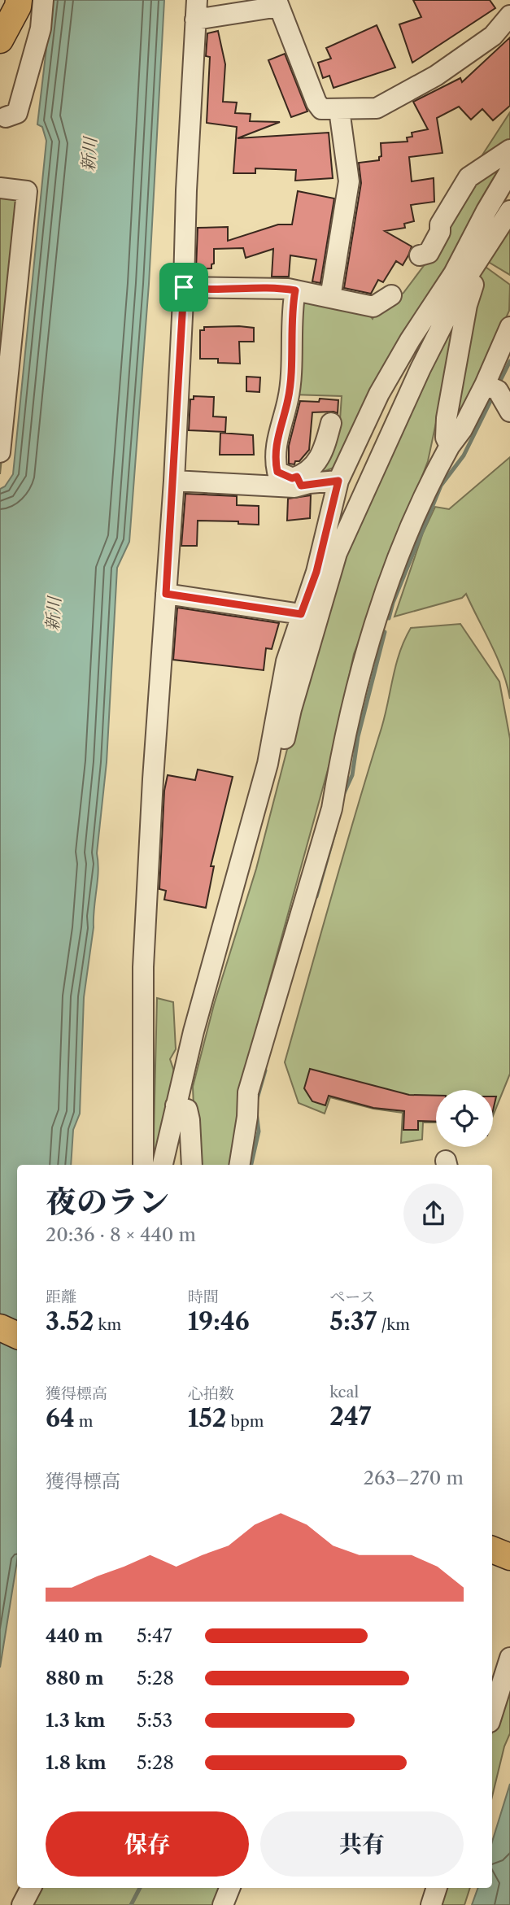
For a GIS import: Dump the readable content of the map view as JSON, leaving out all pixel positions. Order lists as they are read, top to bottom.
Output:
{
  "water": ["新川"],
  "page": {
    "heading": ["夜のラン", "20:36 · 8 × 440 m"],
    "stats": [
      ["距離", "3.52 km"],
      ["時間", "19:46"],
      ["ペース", "5:37 /km"],
      ["獲得標高", "64 m"],
      ["心拍数", "152 bpm"],
      ["kcal", "247"]
    ],
    "chart": ["獲得標高", "263–270 m"],
    "list": [
      {
        "name": "440 m",
        "note": "5:47"
      },
      {
        "name": "880 m",
        "note": "5:28"
      },
      {
        "name": "1.3 km",
        "note": "5:53"
      },
      {
        "name": "1.8 km",
        "note": "5:28"
      }
    ],
    "buttons": ["保存", "共有"]
  }
}
